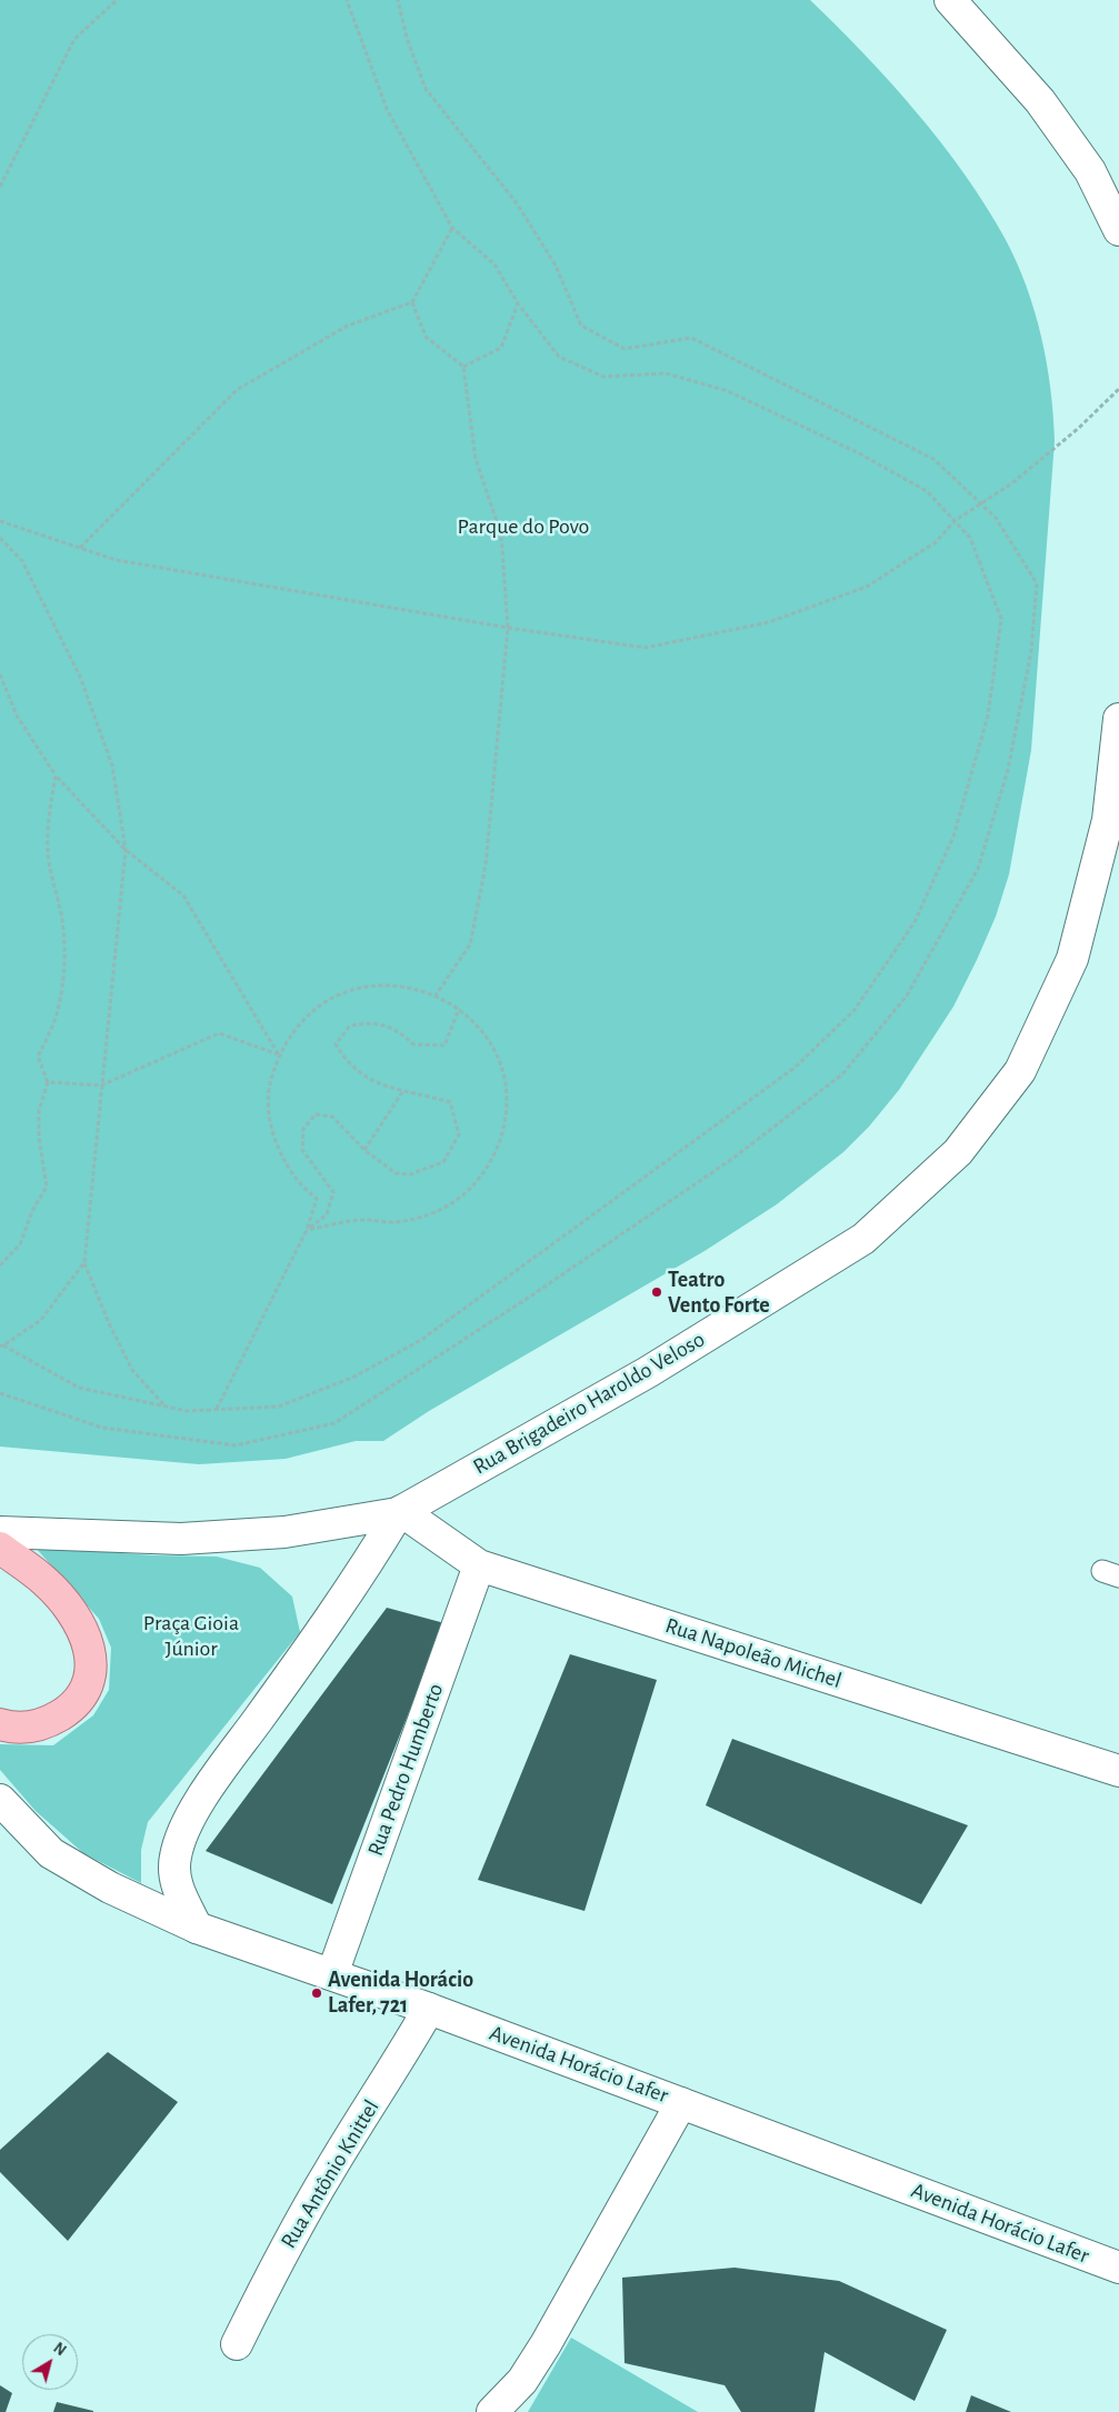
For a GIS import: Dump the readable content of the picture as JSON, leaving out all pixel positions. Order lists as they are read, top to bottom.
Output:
{
  "streets": {
    "street": [
      "Rua Brigadeiro Haroldo Veloso",
      "Rua Napoleão Michel",
      "Rua Pedro Humberto",
      "Avenida Horácio Lafer",
      "Rua Antônio Knittel"
    ]
  },
  "crossings": [
    ["Rua Brigadeiro Haroldo Veloso", "Rua Napoleão Michel"],
    ["Rua Napoleão Michel", "Rua Pedro Humberto"],
    ["Rua Pedro Humberto", "Avenida Horácio Lafer"],
    ["Avenida Horácio Lafer", "Rua Antônio Knittel"]
  ],
  "parks": ["Parque do Povo", "Praça Gioia Júnior"],
  "places": ["Teatro Vento Forte", "Avenida Horácio Lafer, 721"],
  "north": "top right"
}
